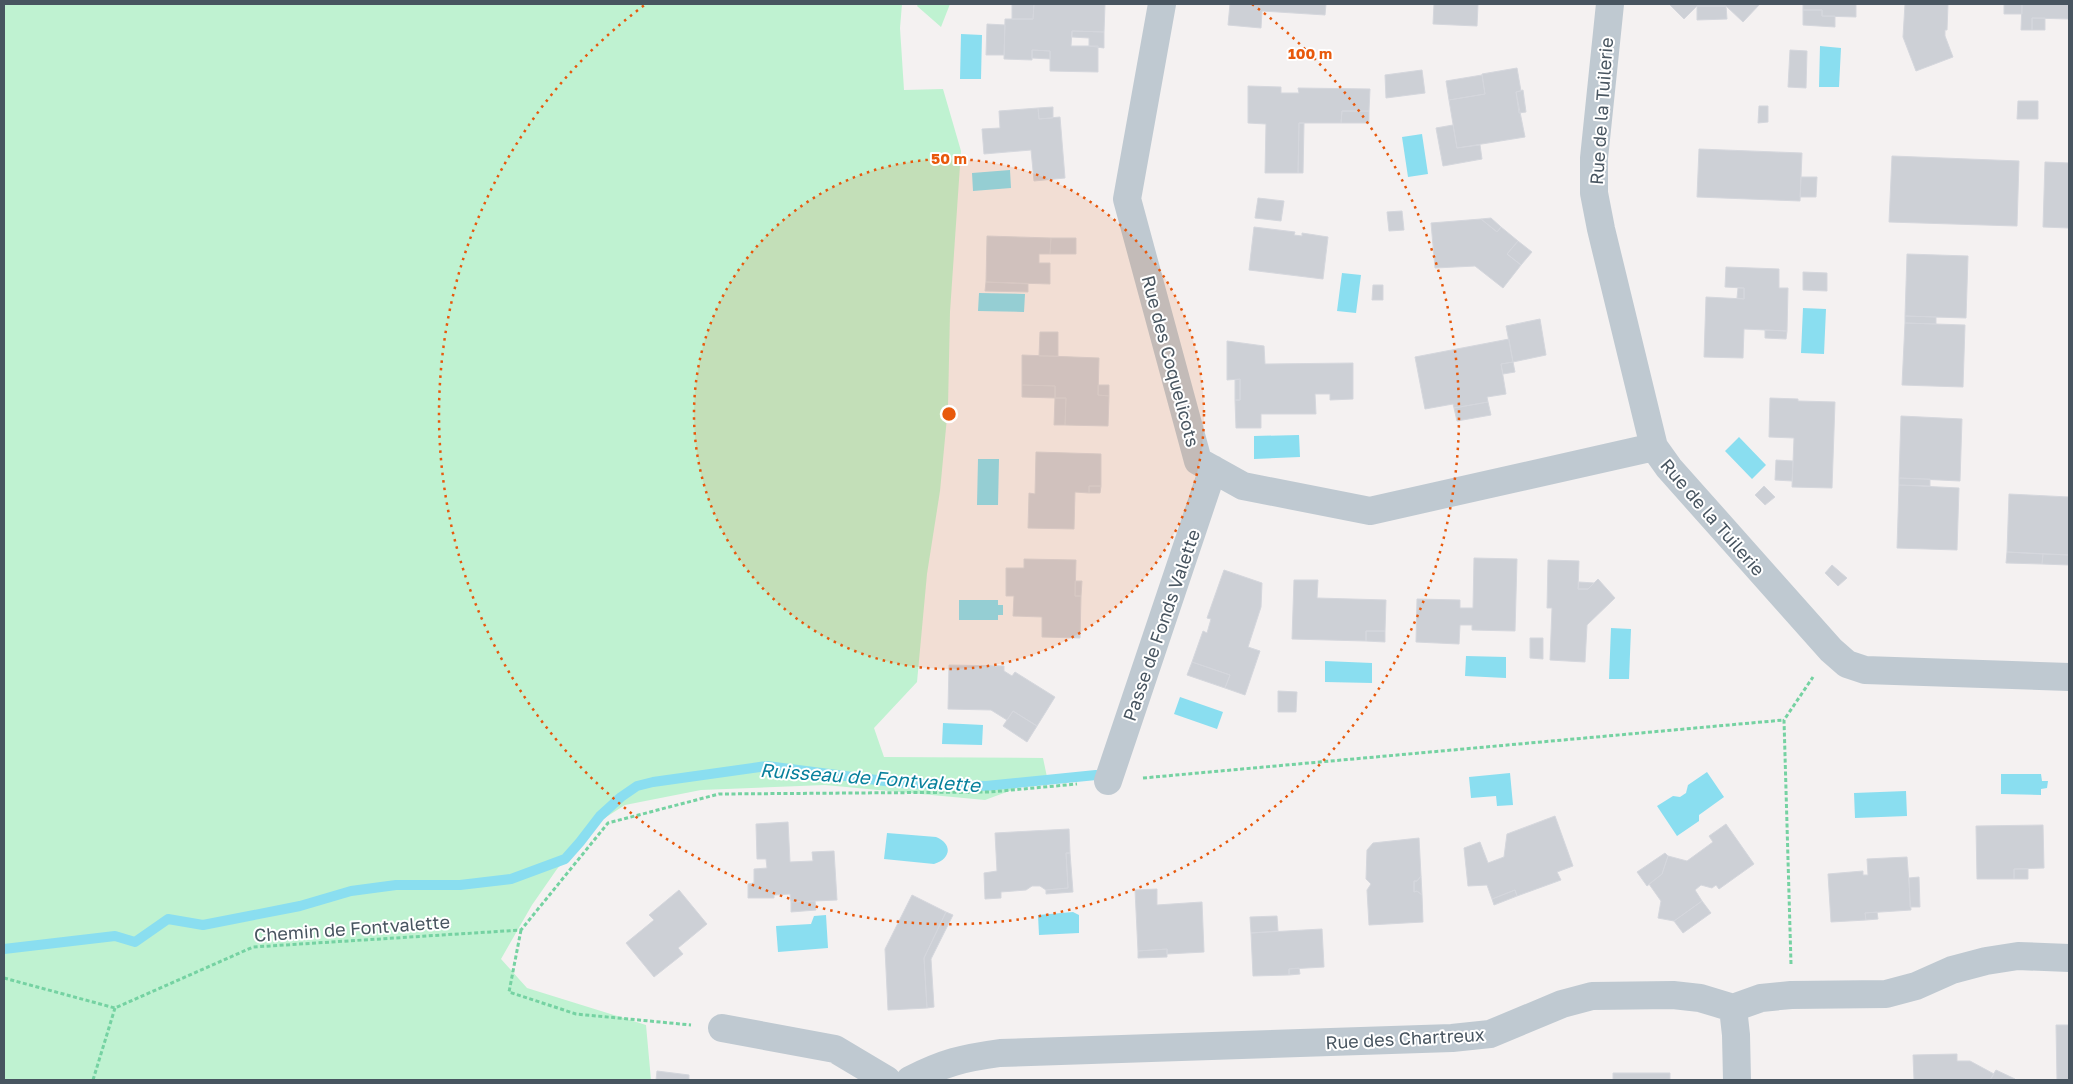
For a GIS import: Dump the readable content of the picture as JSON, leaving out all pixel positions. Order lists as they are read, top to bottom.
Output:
{
  "streets": {
    "street": [
      "Rue de la Tuilerie",
      "Rue des Coquelicots",
      "Passe de Fonds Valette",
      "Rue des Chartreux"
    ],
    "path": ["Chemin de Fontvalette"]
  },
  "crossings": [
    ["Rue de la Tuilerie", "Rue des Coquelicots"],
    ["Rue des Coquelicots", "Passe de Fonds Valette"]
  ],
  "water": ["Ruisseau de Fontvalette"],
  "rings": ["100 m", "50 m"]
}
